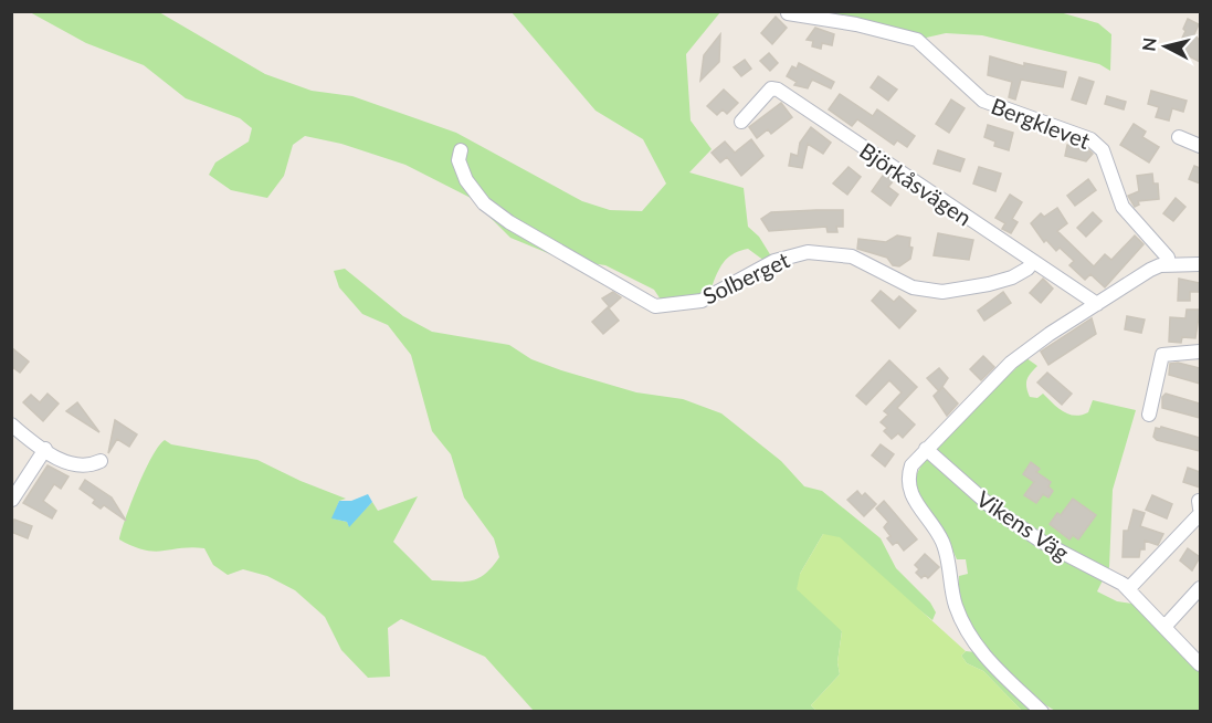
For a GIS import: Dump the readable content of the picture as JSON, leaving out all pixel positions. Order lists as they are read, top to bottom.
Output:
{
  "streets": {
    "street": [
      "Bergklevet",
      "Björkåsvägen",
      "Solberget",
      "Vikens Väg"
    ]
  },
  "crossings": [
    ["Björkåsvägen", "Solberget"]
  ],
  "north": "left"
}
